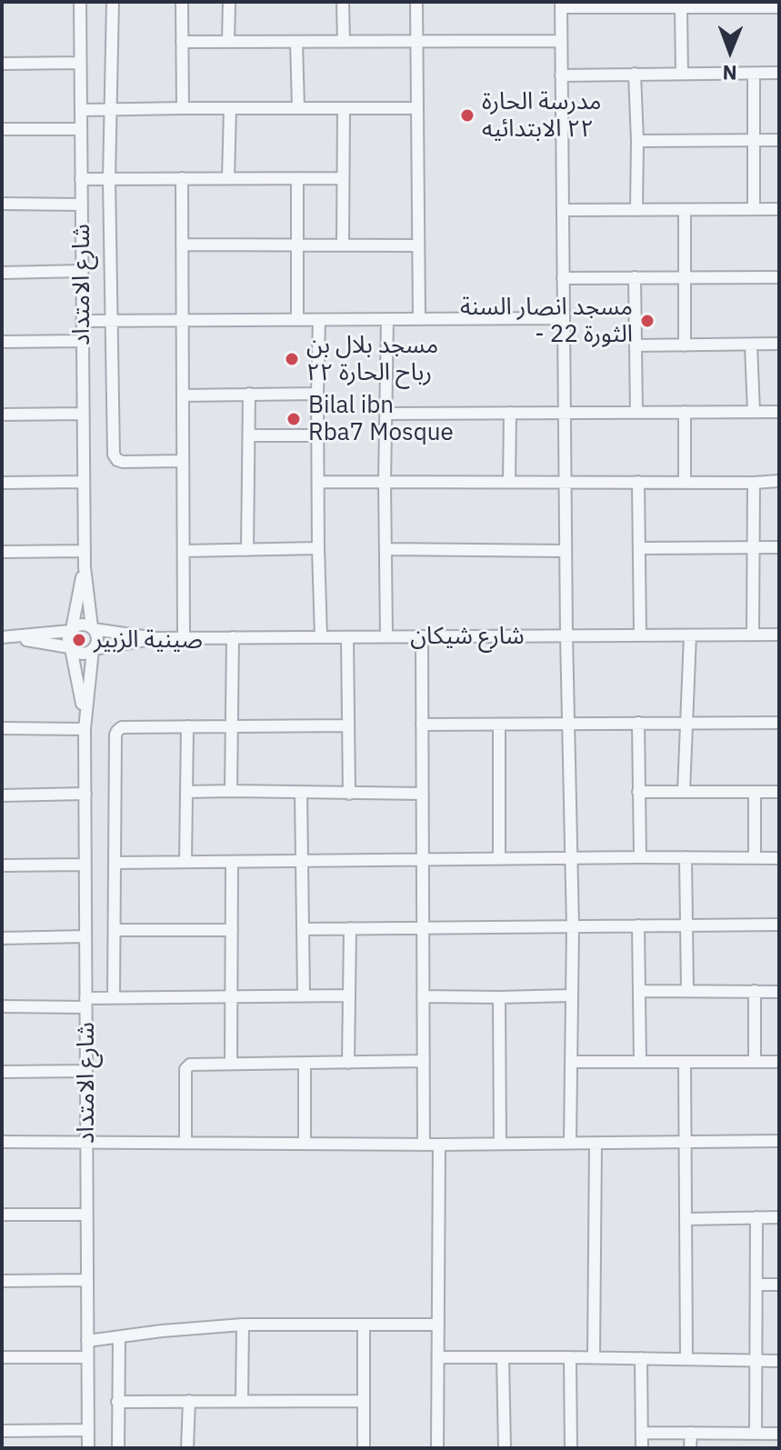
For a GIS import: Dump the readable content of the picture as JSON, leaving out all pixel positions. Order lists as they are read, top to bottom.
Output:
{
  "streets": {
    "street": ["شارع الامتداد", "شارع شيكان"]
  },
  "crossings": [
    ["شارع الامتداد", "شارع شيكان"]
  ],
  "places": [
    "مدرسة الحارة ٢٢ الابتدائيه",
    "مسجد انصار السنة - الثورة 22",
    "مسجد بلال بن رباح الحارة ٢٢",
    "Bilal ibn Rba7 Mosque",
    "صينية الزبير"
  ],
  "north": "bottom"
}
